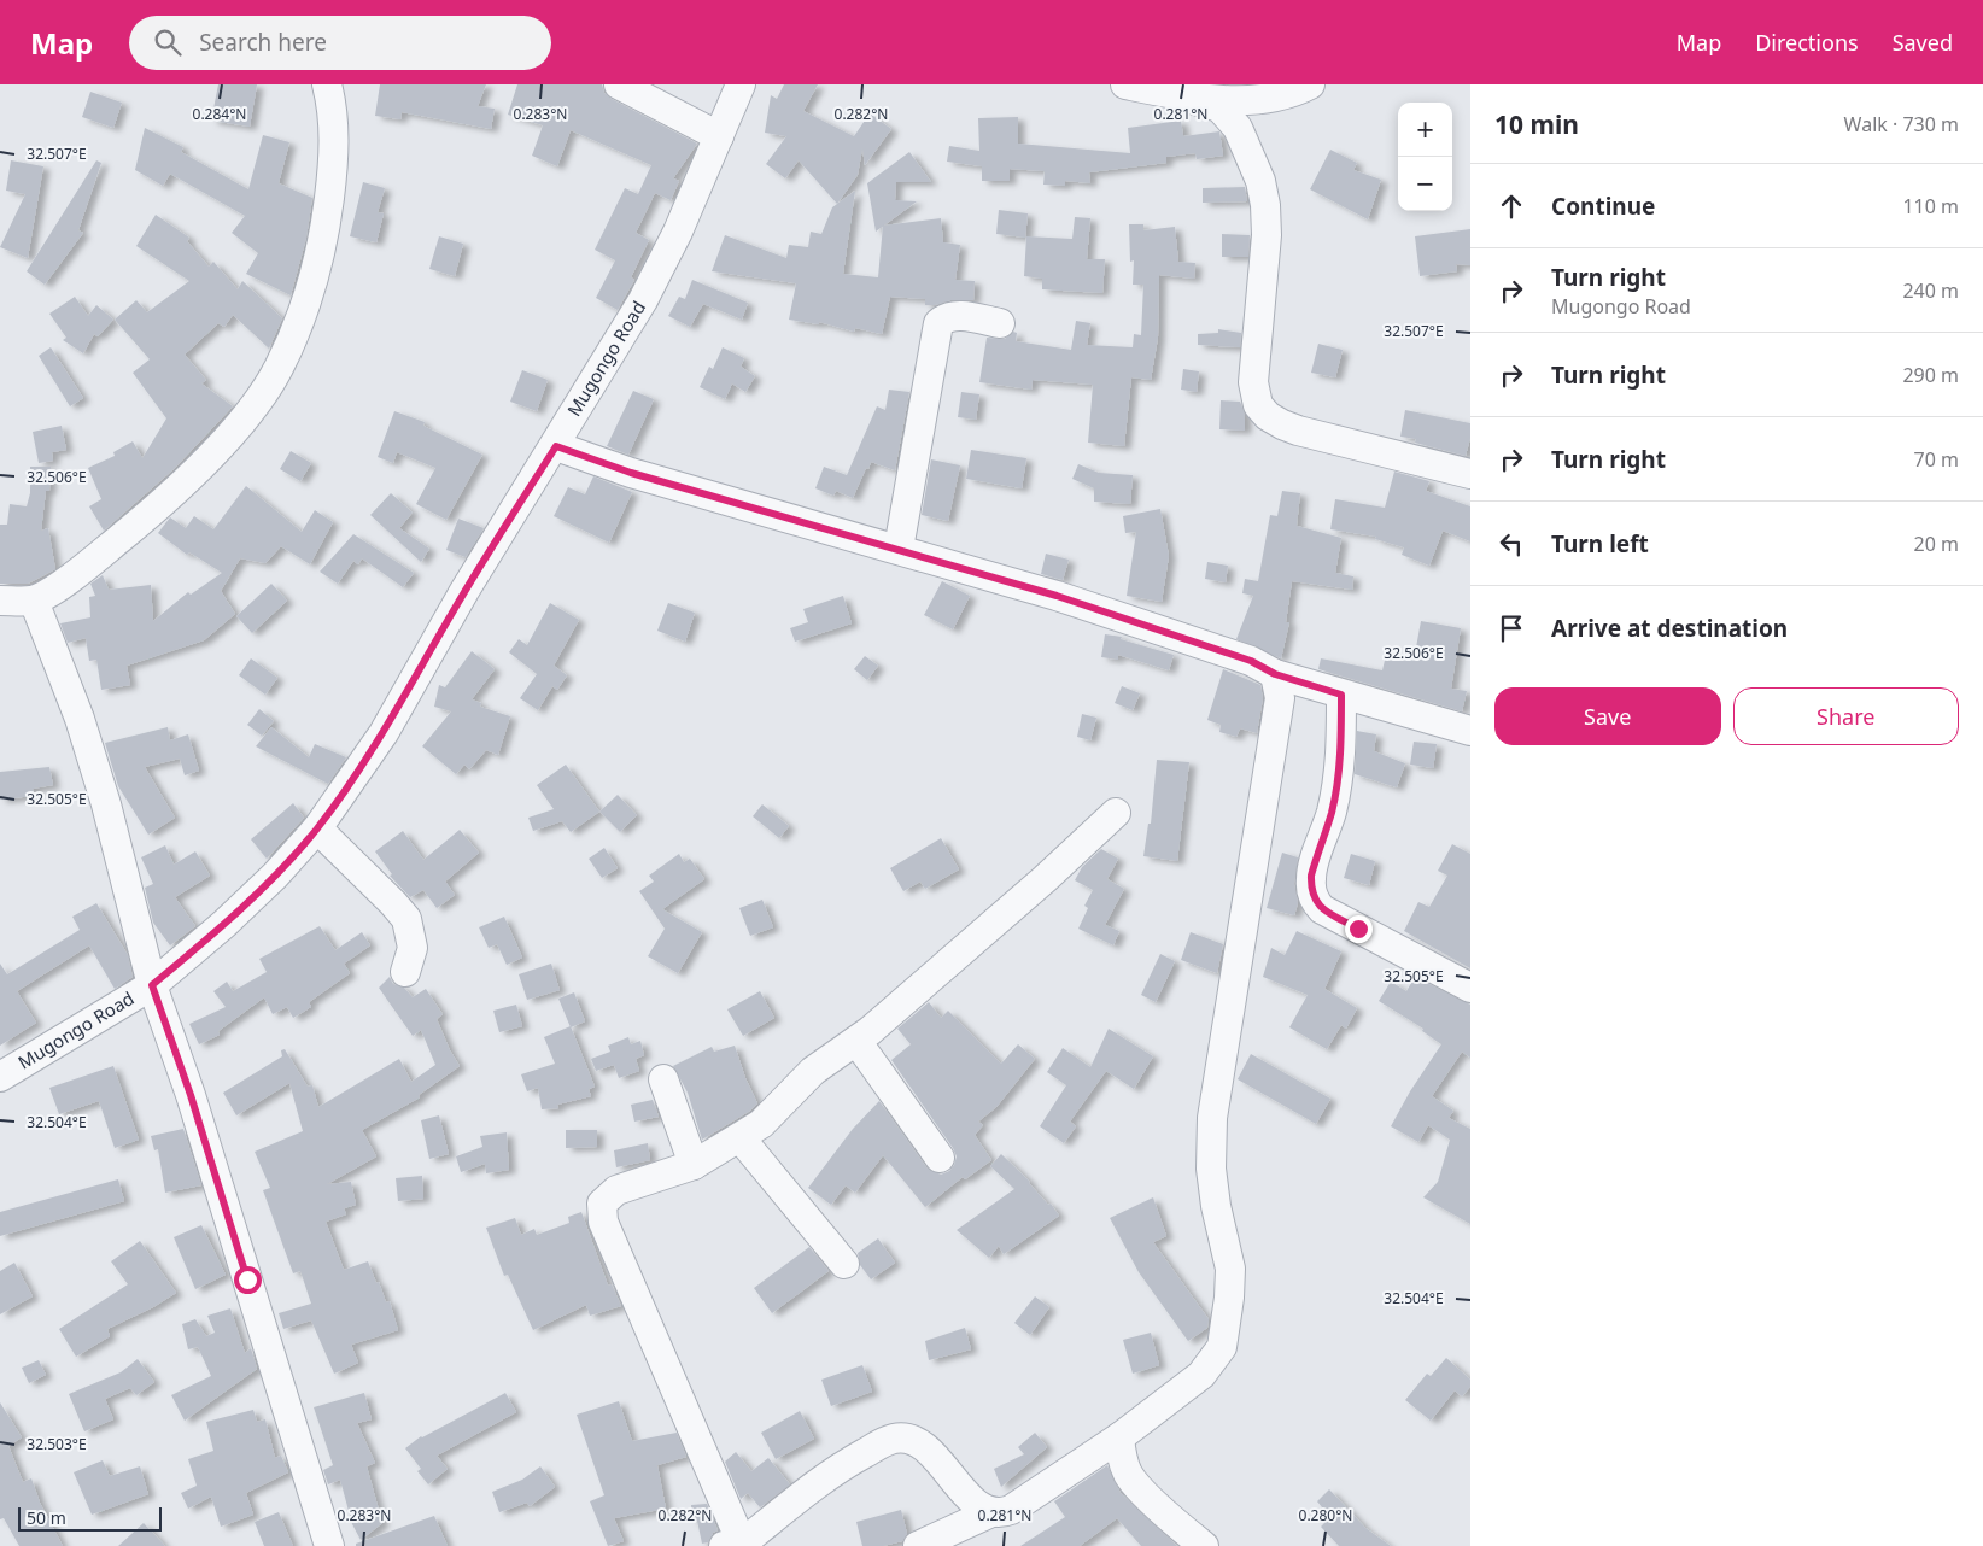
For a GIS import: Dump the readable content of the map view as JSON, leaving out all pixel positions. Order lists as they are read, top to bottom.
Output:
{
  "streets": {
    "street": ["Mugongo Road"]
  },
  "scale_bar": "50 m",
  "page": {
    "header": "Map",
    "search": "Search here",
    "nav": ["Map", "Directions", "Saved"],
    "heading": ["10 min", "Walk · 730 m"],
    "map_buttons": ["+", "−"],
    "list": [
      ["Continue", "110 m"],
      ["Turn right", "Mugongo Road", "240 m"],
      ["Turn right", "290 m"],
      ["Turn right", "70 m"],
      ["Turn left", "20 m"],
      "Arrive at destination"
    ],
    "buttons": ["Save", "Share"],
    "scale": "50 m"
  },
  "coordinates": [
    "0.284°N",
    "0.283°N",
    "0.282°N",
    "0.281°N",
    "32.507°E",
    "32.506°E",
    "32.505°E",
    "32.504°E",
    "32.503°E",
    "0.280°N"
  ]
}
